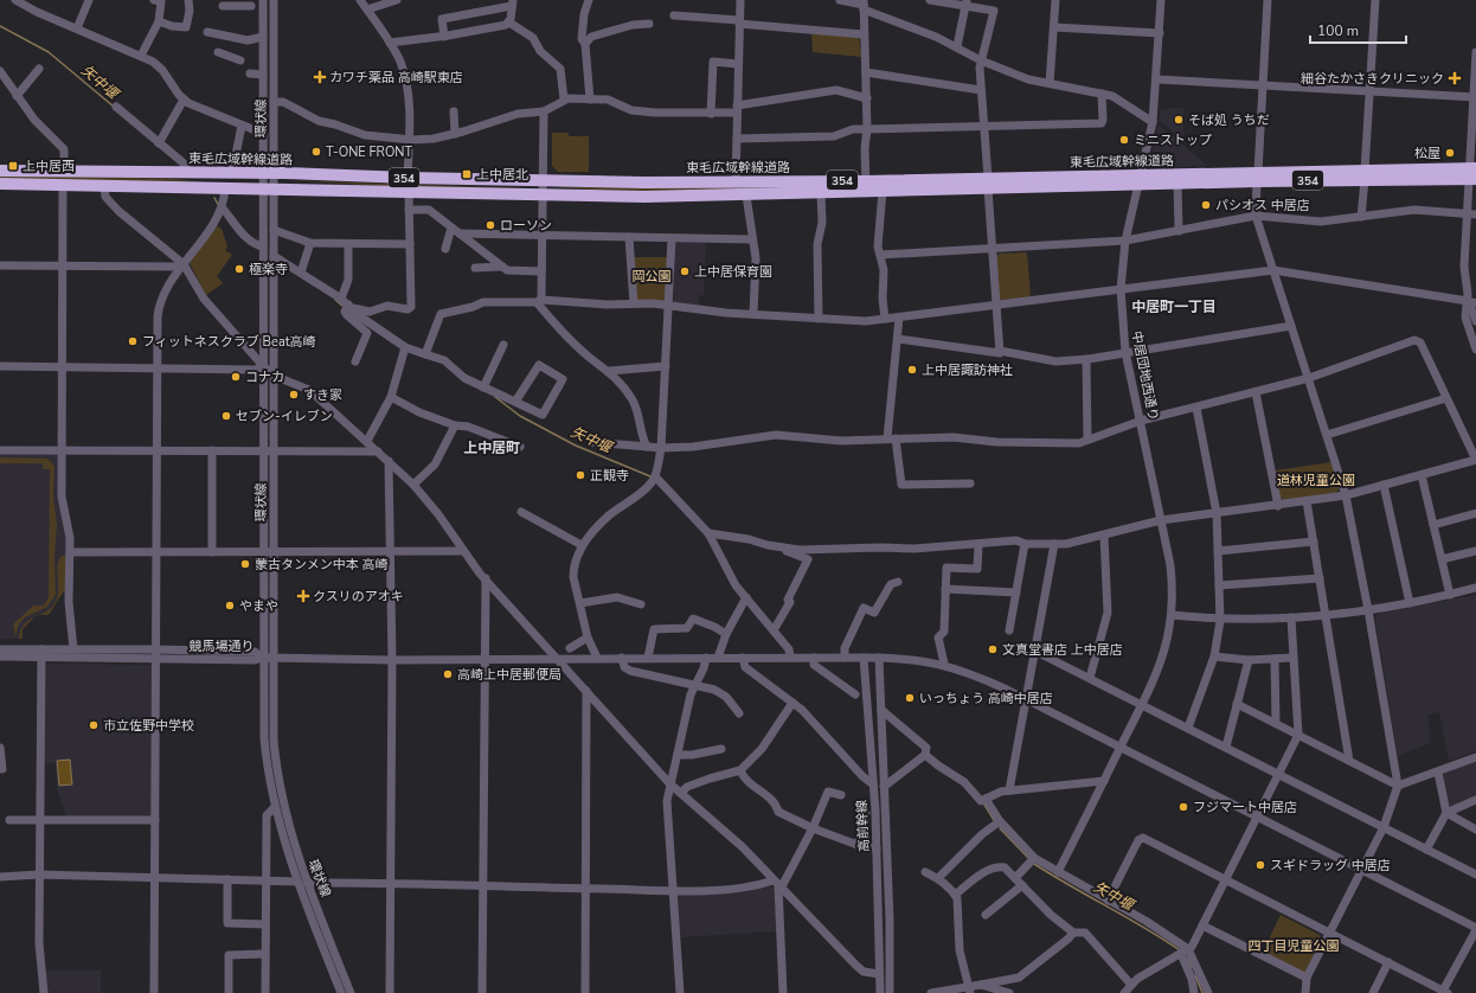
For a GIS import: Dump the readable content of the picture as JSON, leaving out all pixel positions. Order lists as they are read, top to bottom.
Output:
{
  "streets": {
    "highway": ["東毛広域幹線道路", "354"],
    "street": [
      "環状線",
      "中居団地西通り",
      "競馬場通り",
      "高前幹線"
    ]
  },
  "crossings": [
    ["環状線", "東毛広域幹線道路"],
    ["環状線", "競馬場通り"],
    ["東毛広域幹線道路", "中居団地西通り"],
    ["中居団地西通り", "競馬場通り"],
    ["競馬場通り", "高前幹線"]
  ],
  "districts": ["中居町一丁目", "上中居町"],
  "water": ["矢中堰"],
  "parks": ["岡公園", "道林児童公園", "四丁目児童公園"],
  "places": {
    "health": ["カワチ薬品 高崎駅東店", "細谷たかさきクリニック", "クスリのアオキ"],
    "other": [
      "そば処 うちだ",
      "ミニストップ",
      "T-ONE FRONT",
      "松屋",
      "パシオス 中居店",
      "ローソン",
      "極楽寺",
      "上中居保育園",
      "フィットネスクラブ Beat高崎",
      "上中居諏訪神社",
      "コナカ",
      "すき家",
      "セブン-イレブン",
      "正観寺",
      "蒙古タンメン中本 高崎",
      "やまや",
      "文真堂書店 上中居店",
      "高崎上中居郵便局",
      "いっちょう 高崎中居店",
      "市立佐野中学校",
      "フジマート中居店",
      "スギドラッグ 中居店"
    ],
    "transit": ["上中居西", "上中居北"]
  },
  "scale_bar": "100 m"
}
